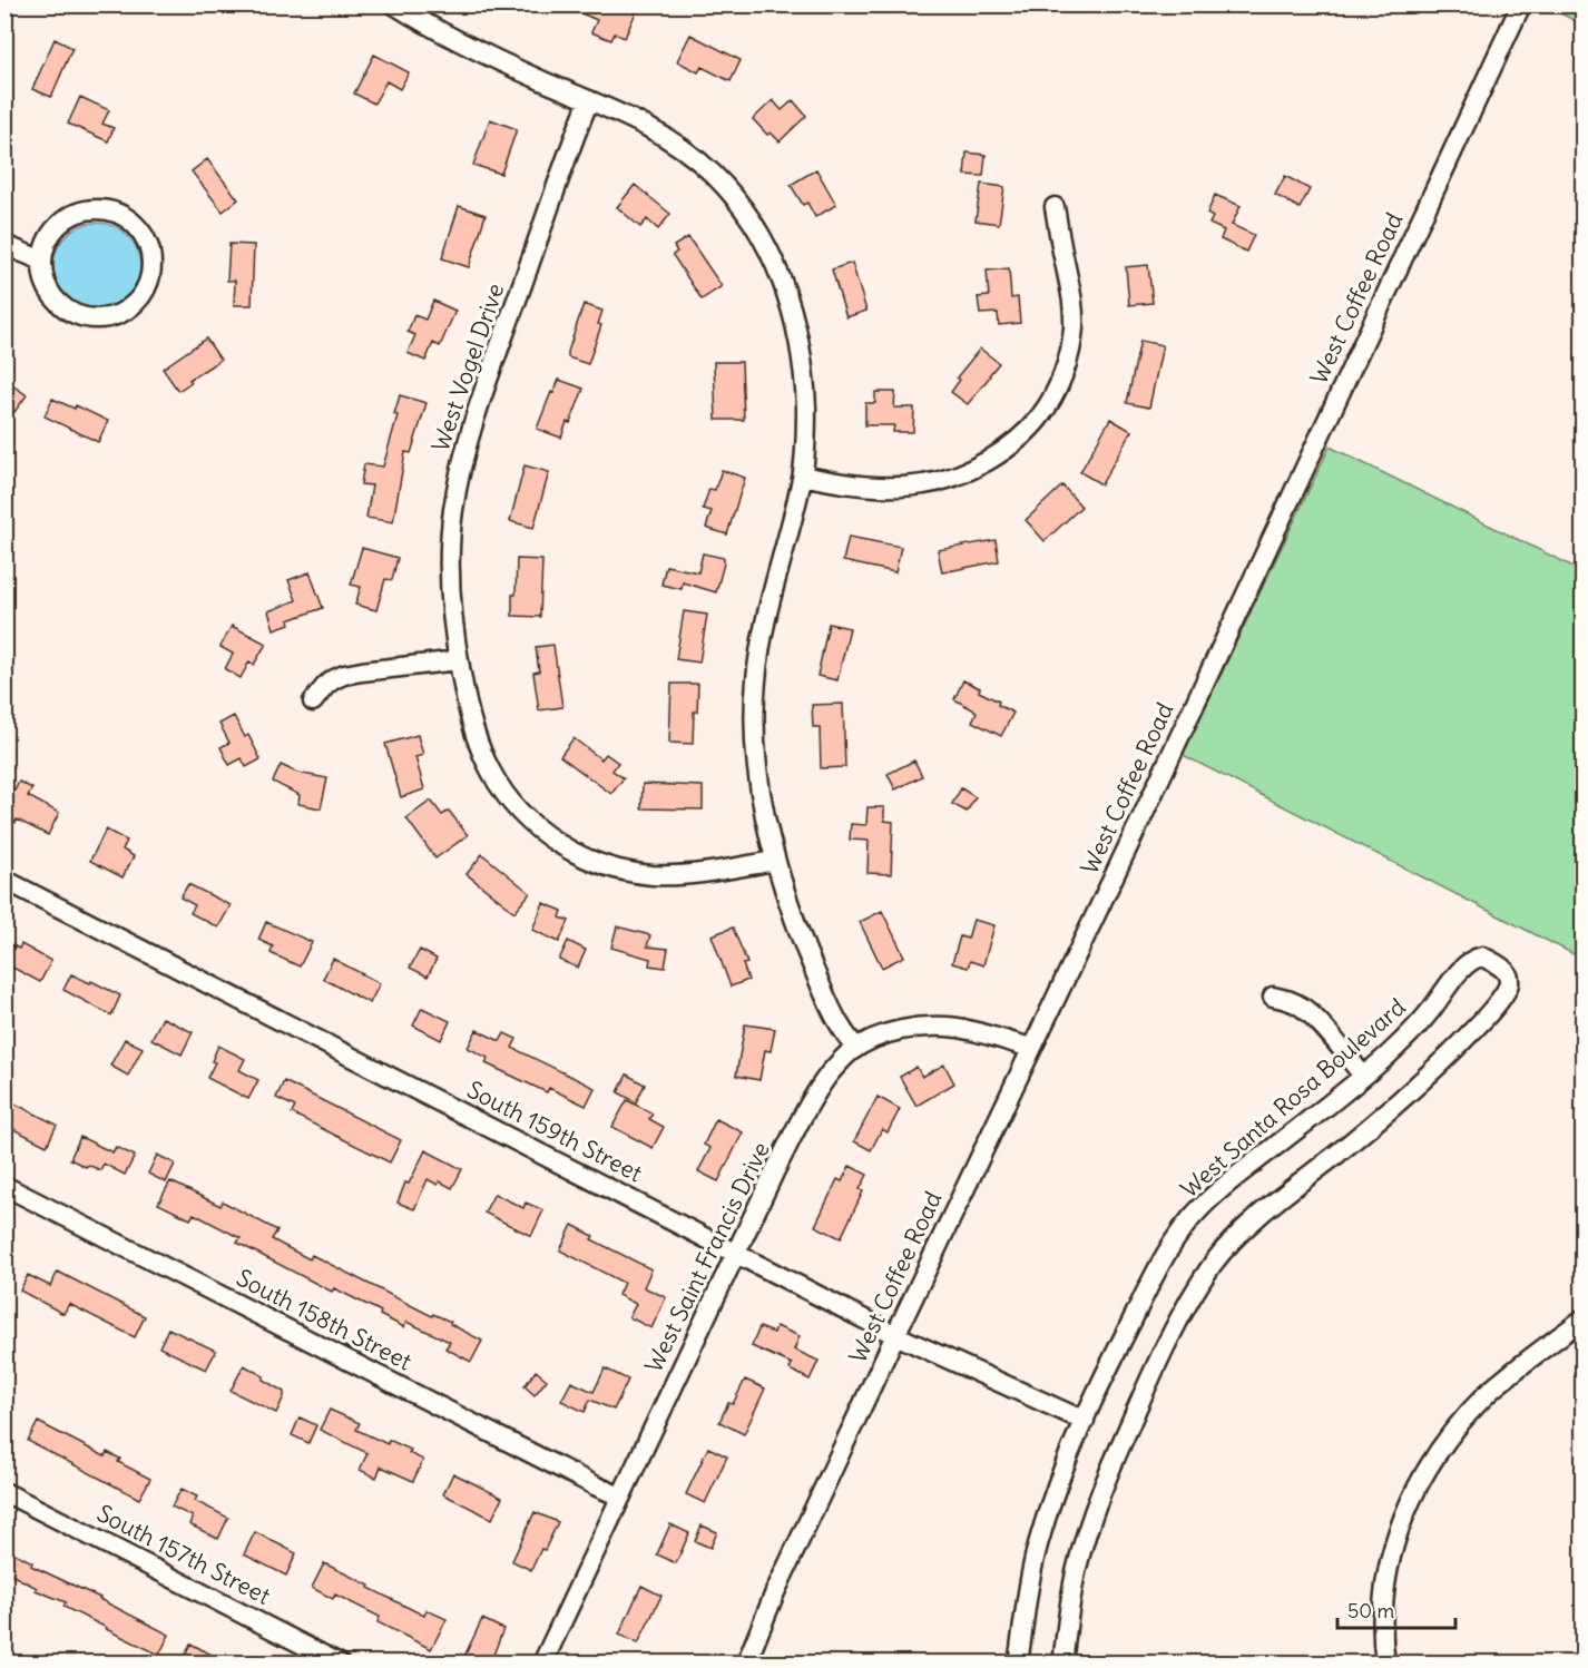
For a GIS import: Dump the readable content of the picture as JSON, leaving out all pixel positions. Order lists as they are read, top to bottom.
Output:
{
  "streets": {
    "street": [
      "West Coffee Road",
      "West Vogel Drive",
      "West Santa Rosa Boulevard",
      "South 159th Street",
      "West Saint Francis Drive",
      "South 158th Street",
      "South 157th Street"
    ]
  },
  "crossings": [
    ["West Coffee Road", "South 159th Street"],
    ["West Coffee Road", "West Saint Francis Drive"],
    ["West Santa Rosa Boulevard", "South 159th Street"],
    ["South 159th Street", "West Saint Francis Drive"],
    ["West Saint Francis Drive", "South 158th Street"]
  ],
  "scale_bar": "50 m"
}
